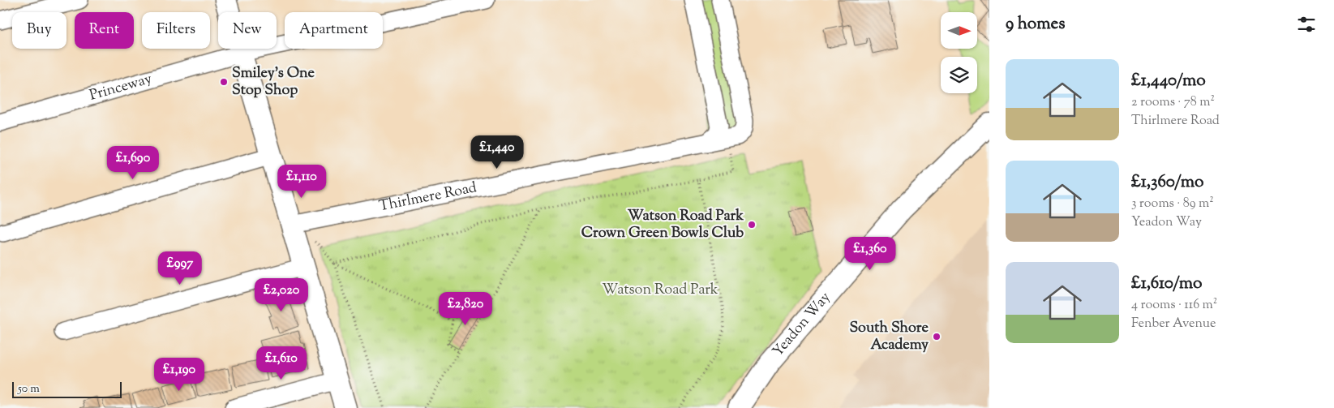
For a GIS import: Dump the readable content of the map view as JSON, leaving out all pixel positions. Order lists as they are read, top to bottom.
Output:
{
  "streets": {
    "street": ["Princeway", "Thirlmere Road", "Yeadon Way"]
  },
  "parks": ["Watson Road Park"],
  "places": ["Smiley's One Stop Shop", "Watson Road Park Crown Green Bowls Club", "South Shore Academy"],
  "scale_bar": "50 m",
  "north": "right",
  "page": {
    "heading": "9 homes",
    "chip": [
      "Buy",
      "Rent",
      "Filters",
      "New",
      "Apartment"
    ],
    "list": [
      {
        "name": "£1,440/mo",
        "note": "2 rooms · 78 m² · Thirlmere Road"
      },
      {
        "name": "£1,360/mo",
        "note": "3 rooms · 89 m² · Yeadon Way"
      },
      {
        "name": "£1,610/mo",
        "note": "4 rooms · 116 m² · Fenber Avenue"
      }
    ],
    "price": [
      "£1,440",
      "£1,690",
      "£1,110",
      "£1,360",
      "£997",
      "£2,020",
      "£2,820",
      "£1,610",
      "£1,190"
    ],
    "scale": "50 m"
  }
}
